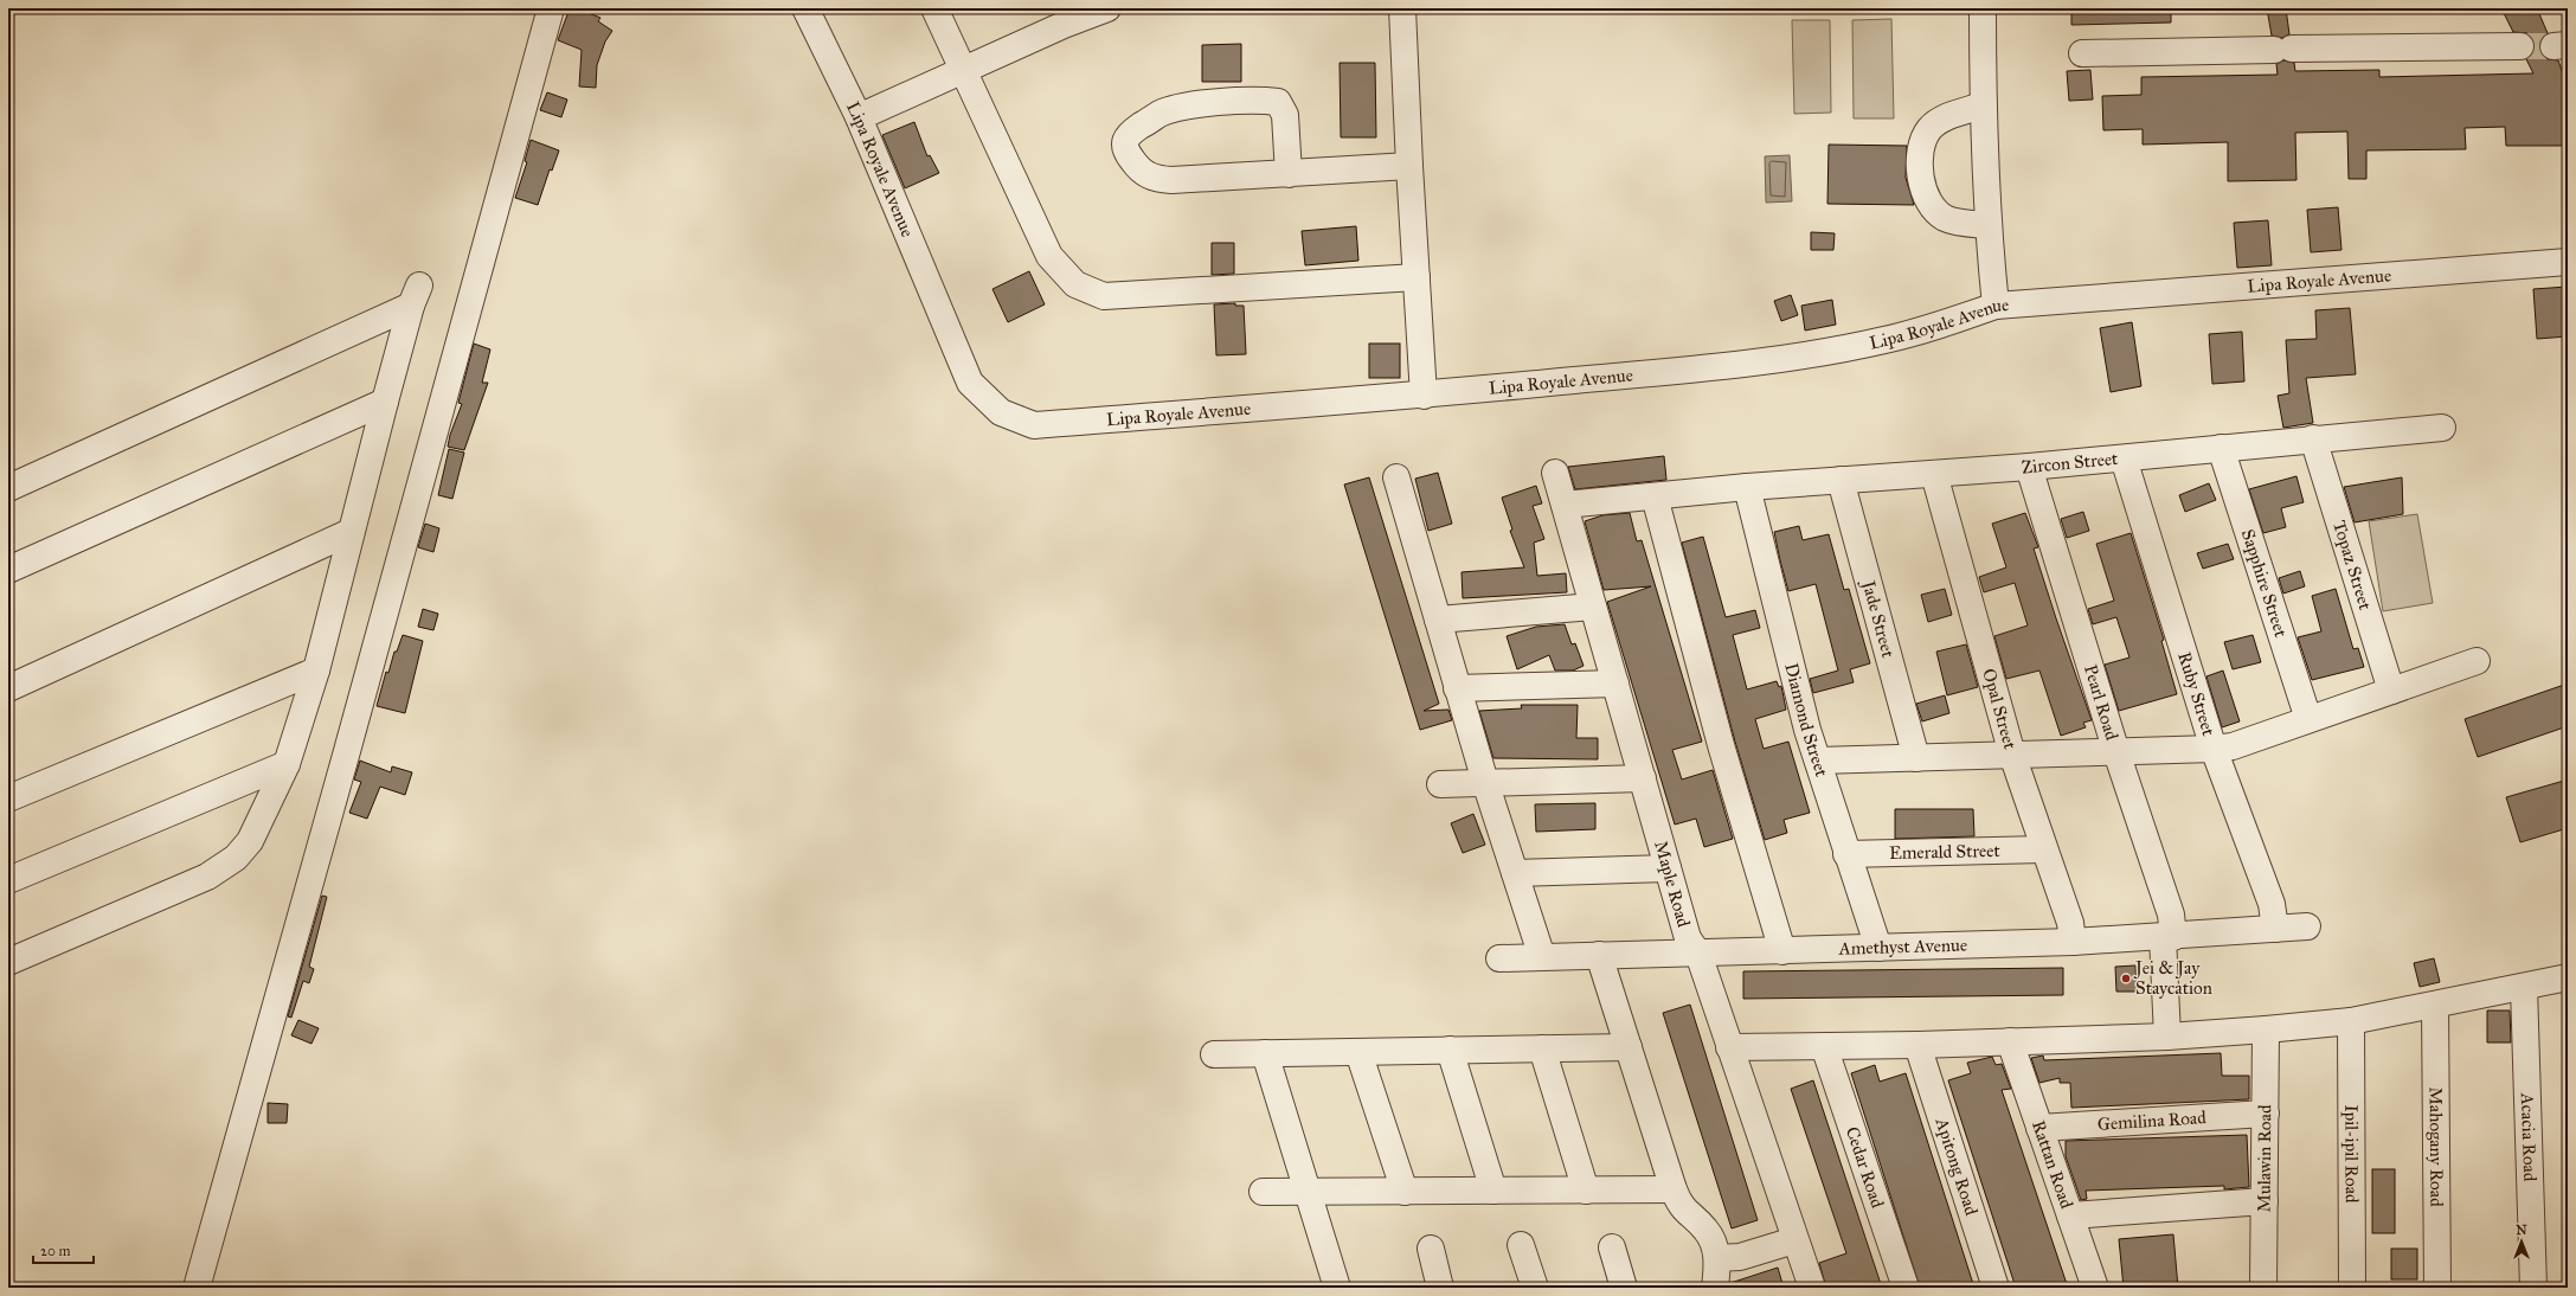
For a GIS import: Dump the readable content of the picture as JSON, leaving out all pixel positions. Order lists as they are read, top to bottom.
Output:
{
  "streets": {
    "street": [
      "Lipa Royale Avenue",
      "Zircon Street",
      "Topaz Street",
      "Sapphire Street",
      "Jade Street",
      "Ruby Street",
      "Pearl Road",
      "Opal Street",
      "Diamond Street",
      "Emerald Street",
      "Maple Road",
      "Amethyst Avenue",
      "Gemilina Road",
      "Acacia Road",
      "Mahogany Road",
      "Ipil-ipil Road",
      "Mulawin Road",
      "Rattan Road",
      "Apitong Road",
      "Cedar Road"
    ]
  },
  "crossings": [
    ["Zircon Street", "Topaz Street"],
    ["Zircon Street", "Sapphire Street"],
    ["Zircon Street", "Jade Street"],
    ["Zircon Street", "Ruby Street"],
    ["Zircon Street", "Pearl Road"],
    ["Zircon Street", "Opal Street"],
    ["Zircon Street", "Diamond Street"],
    ["Zircon Street", "Maple Road"],
    ["Ruby Street", "Amethyst Avenue"],
    ["Pearl Road", "Amethyst Avenue"],
    ["Opal Street", "Emerald Street"],
    ["Opal Street", "Amethyst Avenue"],
    ["Diamond Street", "Emerald Street"],
    ["Diamond Street", "Amethyst Avenue"],
    ["Maple Road", "Amethyst Avenue"],
    ["Gemilina Road", "Mulawin Road"],
    ["Gemilina Road", "Rattan Road"]
  ],
  "places": ["Jei & Jay Staycation"],
  "scale_bar": "20 m",
  "north": "top"
}
